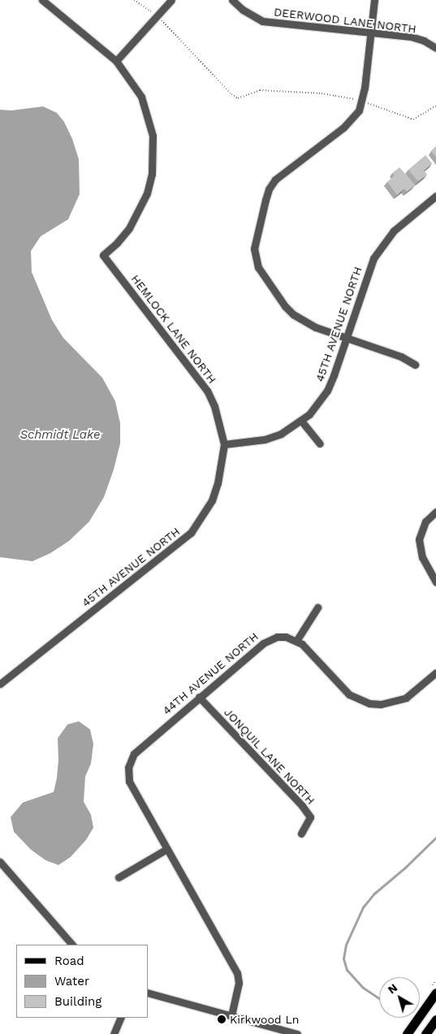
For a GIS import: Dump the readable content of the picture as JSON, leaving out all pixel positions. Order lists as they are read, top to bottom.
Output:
{
  "streets": {
    "street": [
      "DEERWOOD LANE NORTH",
      "45TH AVENUE NORTH",
      "HEMLOCK LANE NORTH",
      "44TH AVENUE NORTH",
      "JONQUIL LANE NORTH"
    ]
  },
  "crossings": [
    ["45TH AVENUE NORTH", "HEMLOCK LANE NORTH"],
    ["44TH AVENUE NORTH", "JONQUIL LANE NORTH"]
  ],
  "water": ["Schmidt Lake"],
  "places": ["Kirkwood Ln"],
  "legend": ["Road", "Water", "Building"],
  "north": "top left"
}
